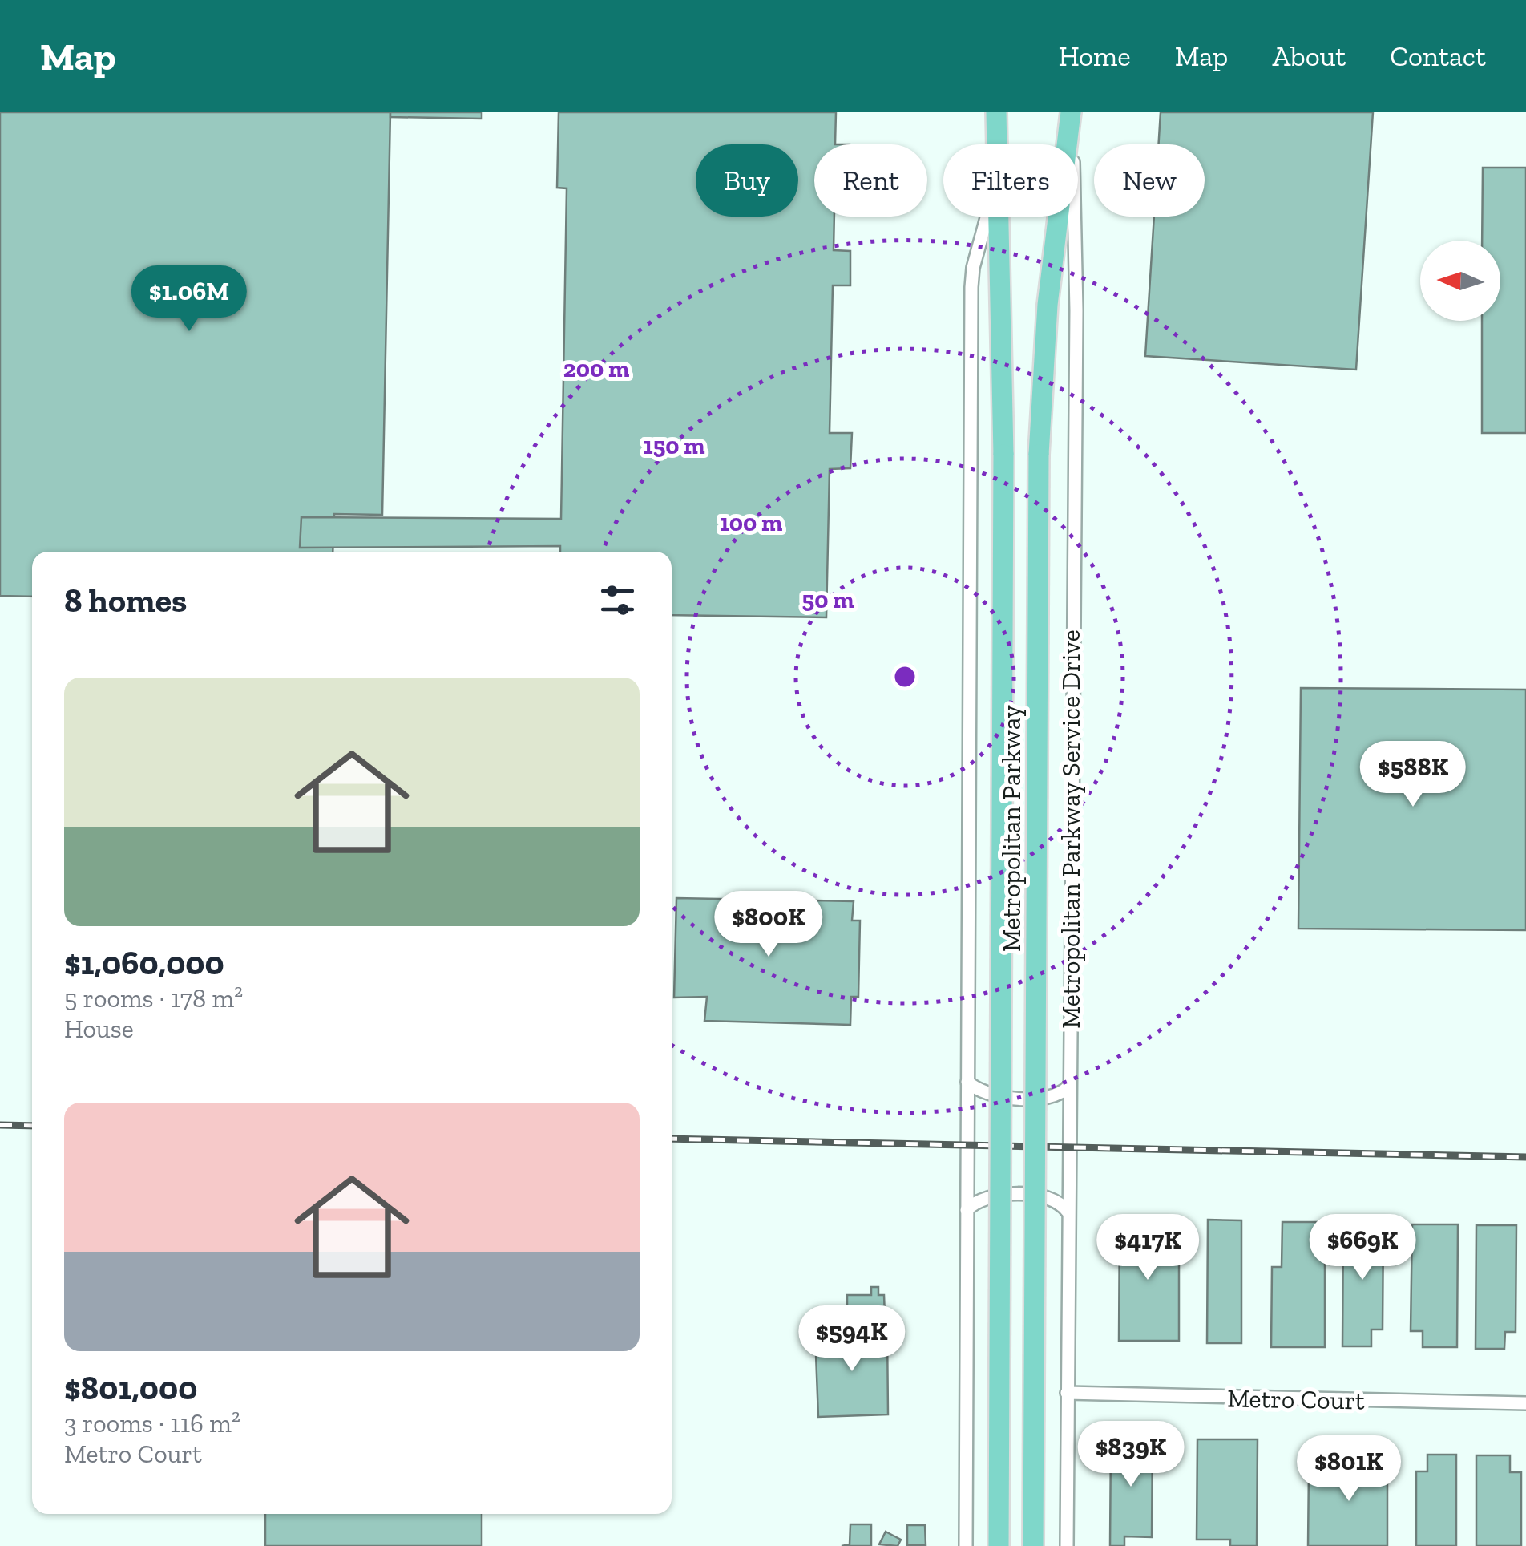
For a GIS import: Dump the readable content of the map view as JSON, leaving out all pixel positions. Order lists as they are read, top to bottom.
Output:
{
  "streets": {
    "main road": ["Metropolitan Parkway"],
    "street": ["Metropolitan Parkway Service Drive", "Metro Court"]
  },
  "crossings": [
    ["Metropolitan Parkway", "Metropolitan Parkway Service Drive"],
    ["Metropolitan Parkway Service Drive", "Metro Court"]
  ],
  "north": "left",
  "page": {
    "header": "Map",
    "nav": [
      "Home",
      "Map",
      "About",
      "Contact"
    ],
    "chip": [
      "Buy",
      "Rent",
      "Filters",
      "New"
    ],
    "price": [
      "$1.06M",
      "$588K",
      "$800K",
      "$417K",
      "$669K",
      "$594K",
      "$839K",
      "$801K"
    ],
    "heading": "8 homes",
    "list": [
      {
        "name": "$1,060,000",
        "note": "5 rooms · 178 m² · House"
      },
      {
        "name": "$801,000",
        "note": "3 rooms · 116 m² · Metro Court"
      }
    ]
  },
  "rings": [
    "200 m",
    "150 m",
    "100 m",
    "50 m"
  ]
}
